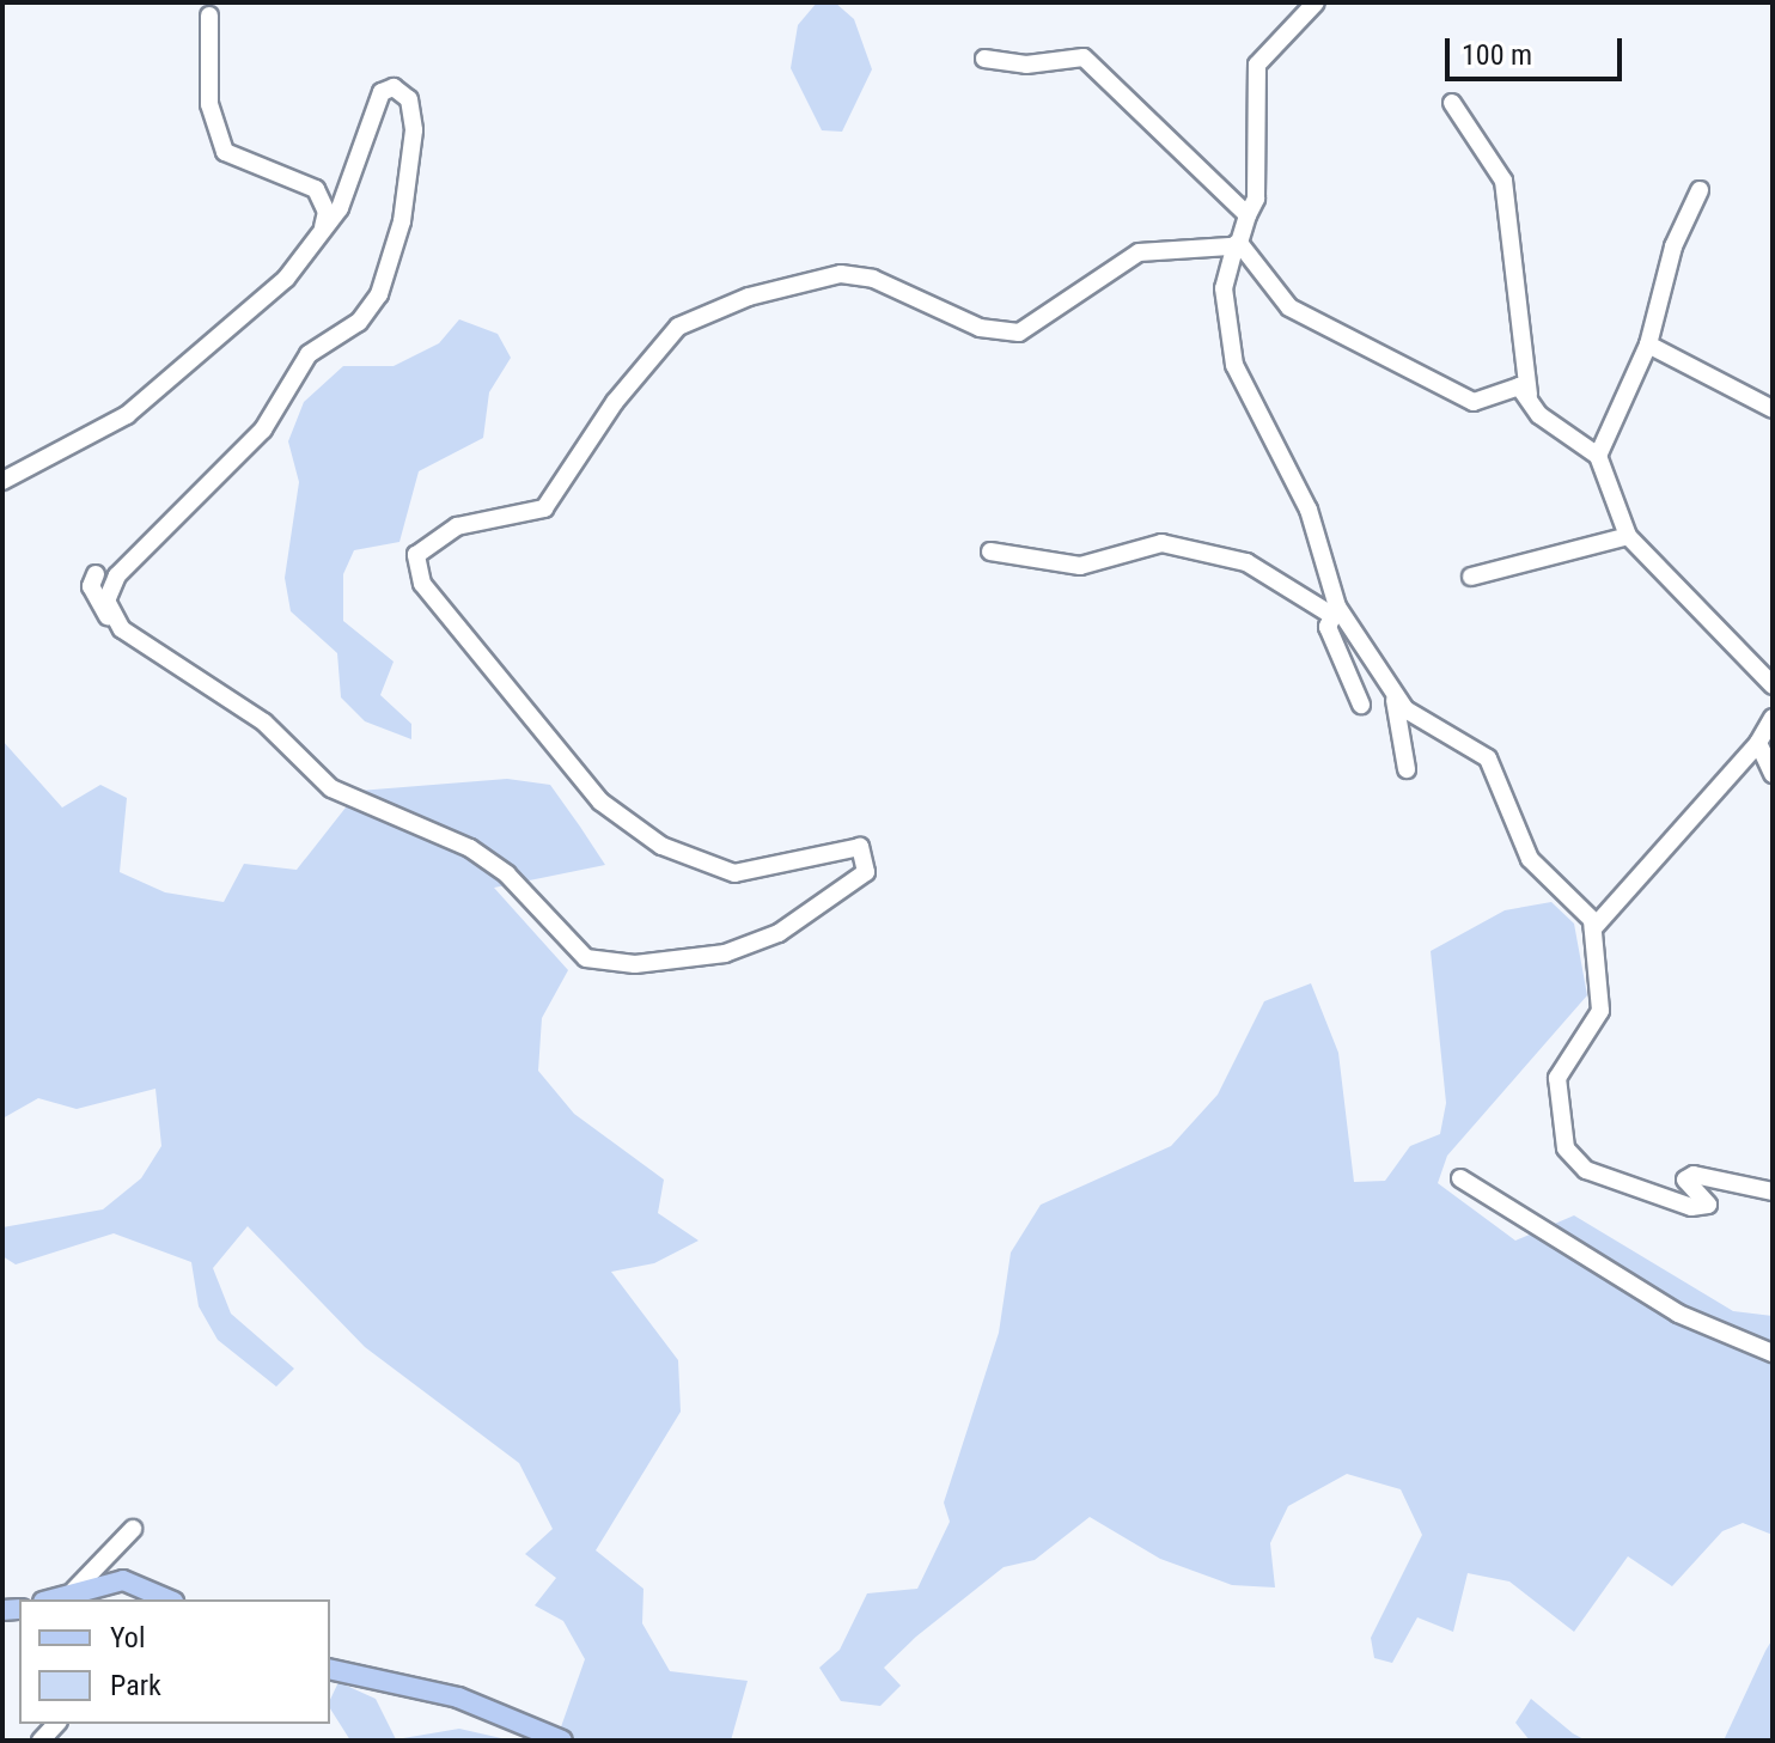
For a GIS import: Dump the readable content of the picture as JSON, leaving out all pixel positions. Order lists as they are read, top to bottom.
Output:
{
  "legend": ["Yol", "Park"],
  "scale_bar": "100 m"
}
